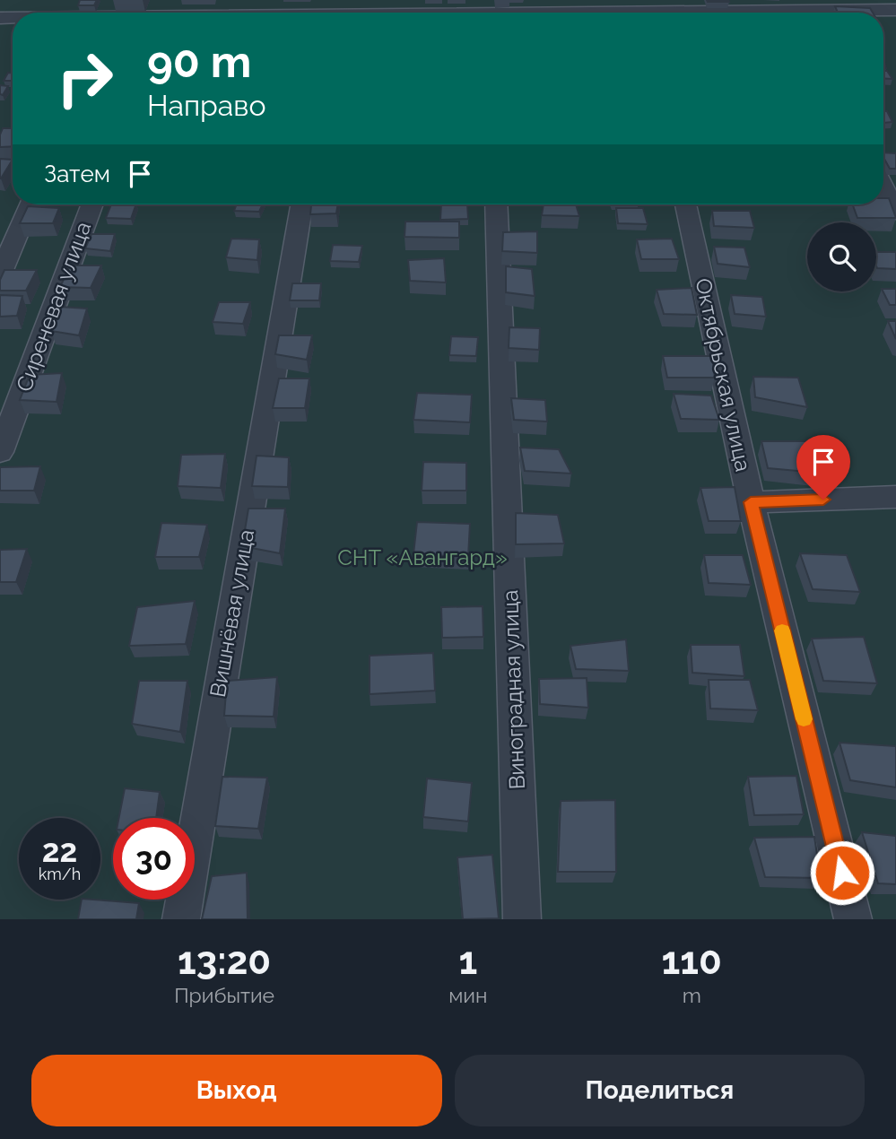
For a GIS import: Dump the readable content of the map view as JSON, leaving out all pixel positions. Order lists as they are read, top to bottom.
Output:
{
  "streets": {
    "street": [
      "Сиреневая улица",
      "Октябрьская улица",
      "Вишнёвая улица",
      "Виноградная улица"
    ]
  },
  "parks": ["СНТ «Авангард»"],
  "page": {
    "turn": ["90 m", "Направо"],
    "then": "Затем",
    "speed": "22 km/h",
    "limit": "30",
    "eta": [
      "13:20",
      "Прибытие",
      "1",
      "мин",
      "110",
      "m"
    ],
    "buttons": ["Выход", "Поделиться"]
  }
}
